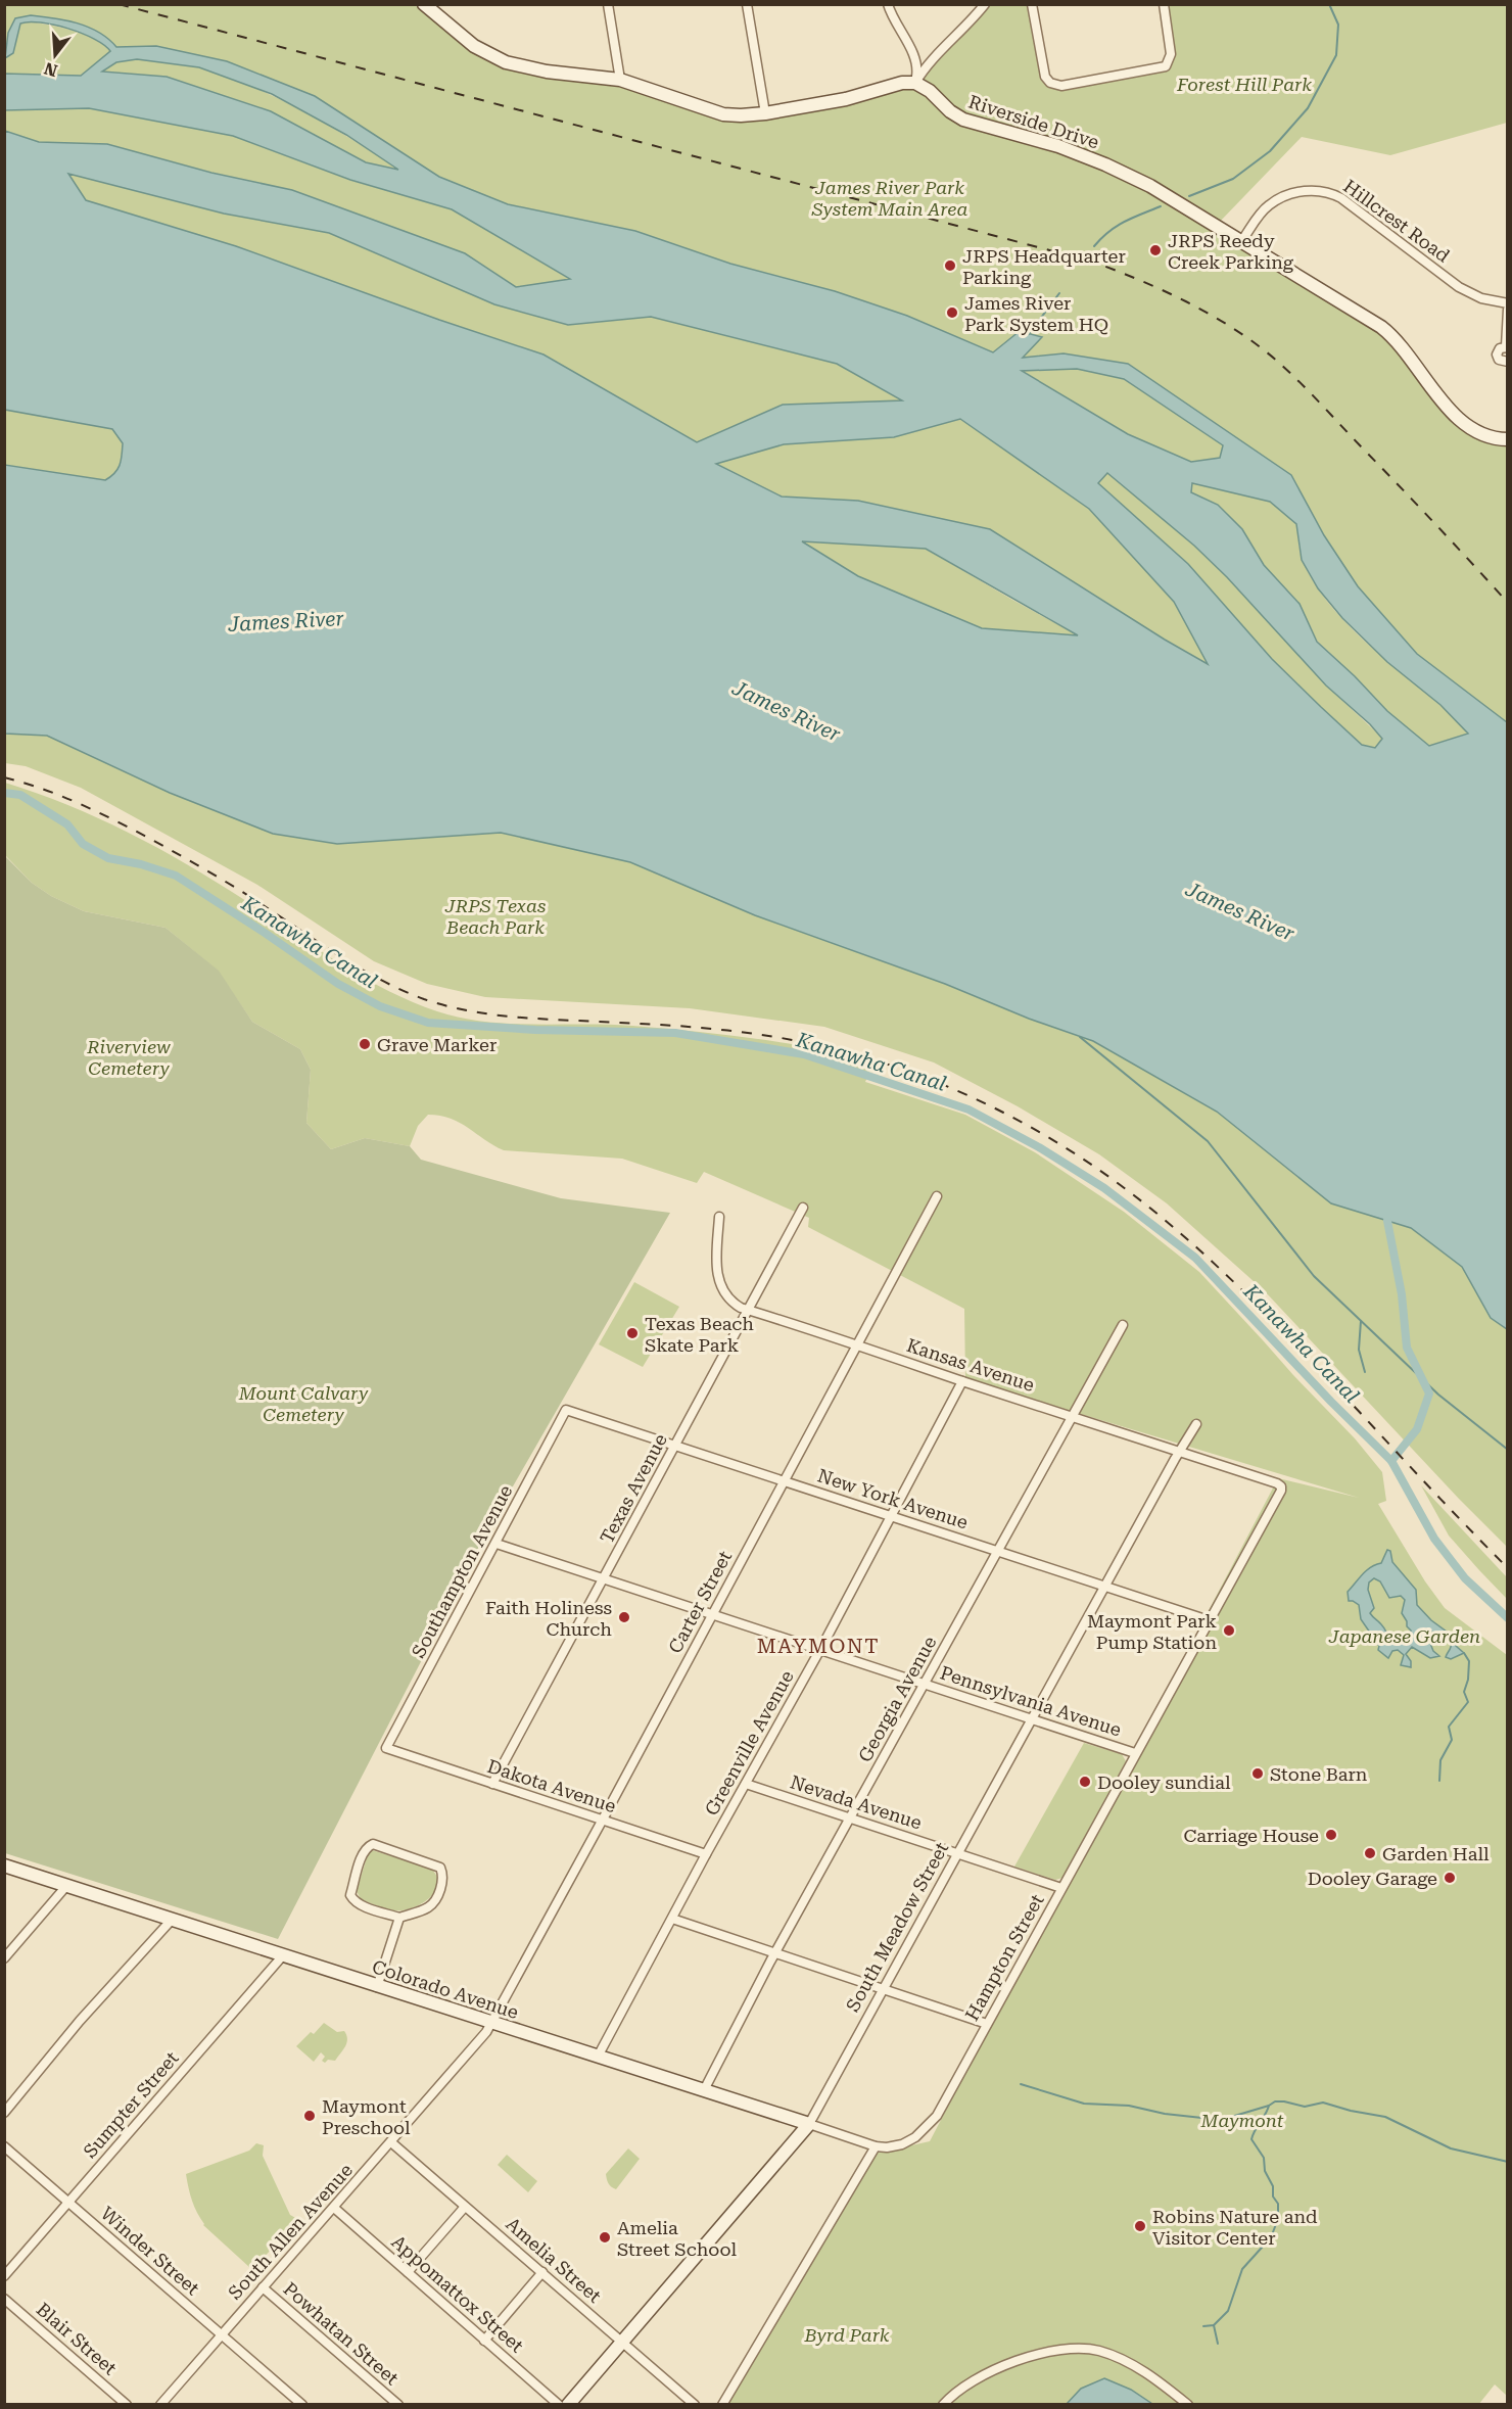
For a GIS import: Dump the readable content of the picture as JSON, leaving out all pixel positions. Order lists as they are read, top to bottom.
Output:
{
  "streets": {
    "street": [
      "Riverside Drive",
      "Hillcrest Road",
      "Kansas Avenue",
      "Texas Avenue",
      "New York Avenue",
      "Southampton Avenue",
      "Carter Street",
      "Georgia Avenue",
      "Pennsylvania Avenue",
      "Greenville Avenue",
      "Dakota Avenue",
      "Nevada Avenue",
      "South Meadow Street",
      "Hampton Street",
      "Colorado Avenue",
      "Sumpter Street",
      "South Allen Avenue",
      "Winder Street",
      "Amelia Street",
      "Appomattox Street",
      "Powhatan Street",
      "Blair Street"
    ]
  },
  "crossings": [
    ["Riverside Drive", "Hillcrest Road"],
    ["Kansas Avenue", "Texas Avenue"],
    ["Kansas Avenue", "Carter Street"],
    ["Kansas Avenue", "Georgia Avenue"],
    ["Kansas Avenue", "Greenville Avenue"],
    ["Kansas Avenue", "South Meadow Street"],
    ["Kansas Avenue", "Hampton Street"],
    ["Texas Avenue", "New York Avenue"],
    ["Texas Avenue", "Pennsylvania Avenue"],
    ["Texas Avenue", "Dakota Avenue"],
    ["New York Avenue", "Southampton Avenue"],
    ["New York Avenue", "Carter Street"],
    ["New York Avenue", "Georgia Avenue"],
    ["New York Avenue", "Greenville Avenue"],
    ["New York Avenue", "South Meadow Street"],
    ["New York Avenue", "Hampton Street"],
    ["Southampton Avenue", "Pennsylvania Avenue"],
    ["Southampton Avenue", "Dakota Avenue"],
    ["Carter Street", "Pennsylvania Avenue"],
    ["Carter Street", "Dakota Avenue"],
    ["Carter Street", "Colorado Avenue"],
    ["Carter Street", "South Allen Avenue"],
    ["Georgia Avenue", "Pennsylvania Avenue"],
    ["Georgia Avenue", "Nevada Avenue"],
    ["Georgia Avenue", "Colorado Avenue"],
    ["Pennsylvania Avenue", "Greenville Avenue"],
    ["Pennsylvania Avenue", "South Meadow Street"],
    ["Pennsylvania Avenue", "Hampton Street"],
    ["Greenville Avenue", "Dakota Avenue"],
    ["Greenville Avenue", "Nevada Avenue"],
    ["Greenville Avenue", "Colorado Avenue"],
    ["Nevada Avenue", "South Meadow Street"],
    ["Nevada Avenue", "Hampton Street"],
    ["South Meadow Street", "Colorado Avenue"],
    ["South Meadow Street", "Amelia Street"],
    ["Hampton Street", "Colorado Avenue"],
    ["Colorado Avenue", "Sumpter Street"],
    ["Colorado Avenue", "South Allen Avenue"],
    ["Sumpter Street", "Winder Street"],
    ["South Allen Avenue", "Winder Street"],
    ["South Allen Avenue", "Amelia Street"],
    ["South Allen Avenue", "Appomattox Street"],
    ["South Allen Avenue", "Powhatan Street"]
  ],
  "districts": ["MAYMONT"],
  "water": ["James River", "Kanawha Canal"],
  "parks": [
    "Forest Hill Park",
    "James River Park System Main Area",
    "JRPS Texas Beach Park",
    "Riverview Cemetery",
    "Mount Calvary Cemetery",
    "Japanese Garden",
    "Maymont",
    "Byrd Park"
  ],
  "places": [
    "JRPS Reedy Creek Parking",
    "JRPS Headquarter Parking",
    "James River Park System HQ",
    "Grave Marker",
    "Texas Beach Skate Park",
    "Faith Holiness Church",
    "Maymont Park Pump Station",
    "Stone Barn",
    "Dooley sundial",
    "Carriage House",
    "Garden Hall",
    "Dooley Garage",
    "Maymont Preschool",
    "Robins Nature and Visitor Center",
    "Amelia Street School"
  ],
  "north": "bottom"
}
